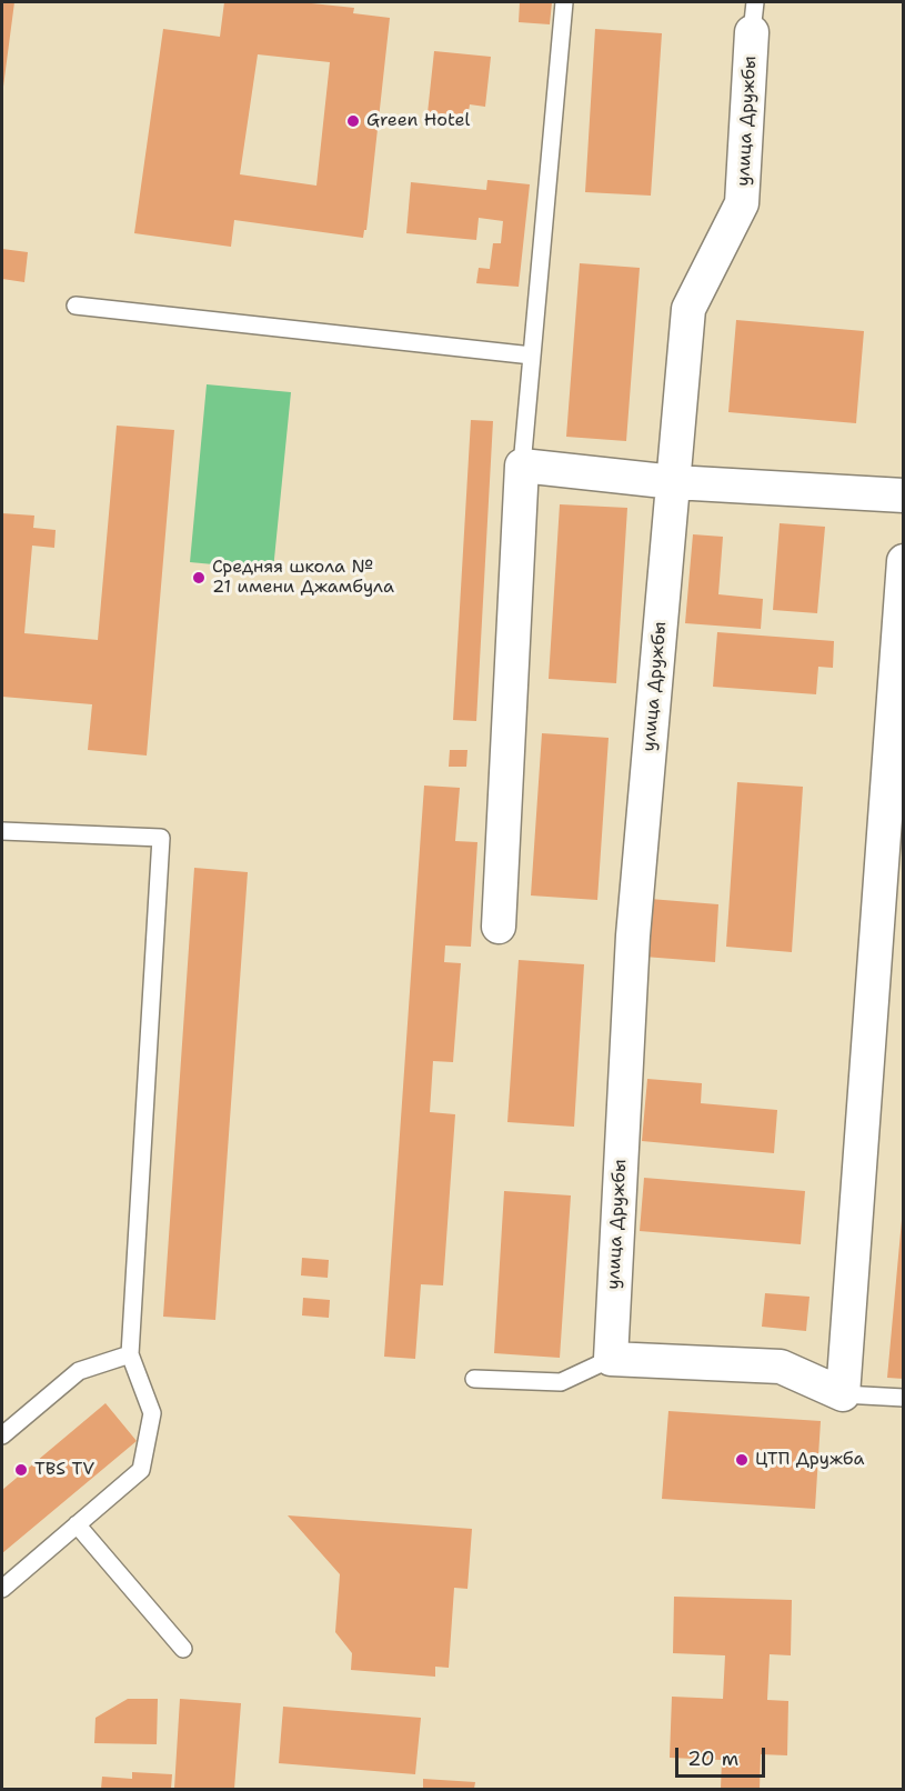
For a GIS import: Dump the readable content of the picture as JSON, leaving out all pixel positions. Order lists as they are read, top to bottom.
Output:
{
  "streets": {
    "street": ["улица Дружбы"]
  },
  "places": [
    "Green Hotel",
    "Средняя школа № 21 имени Джамбула",
    "ЦТП Дружба",
    "TBS TV"
  ],
  "scale_bar": "20 m"
}
